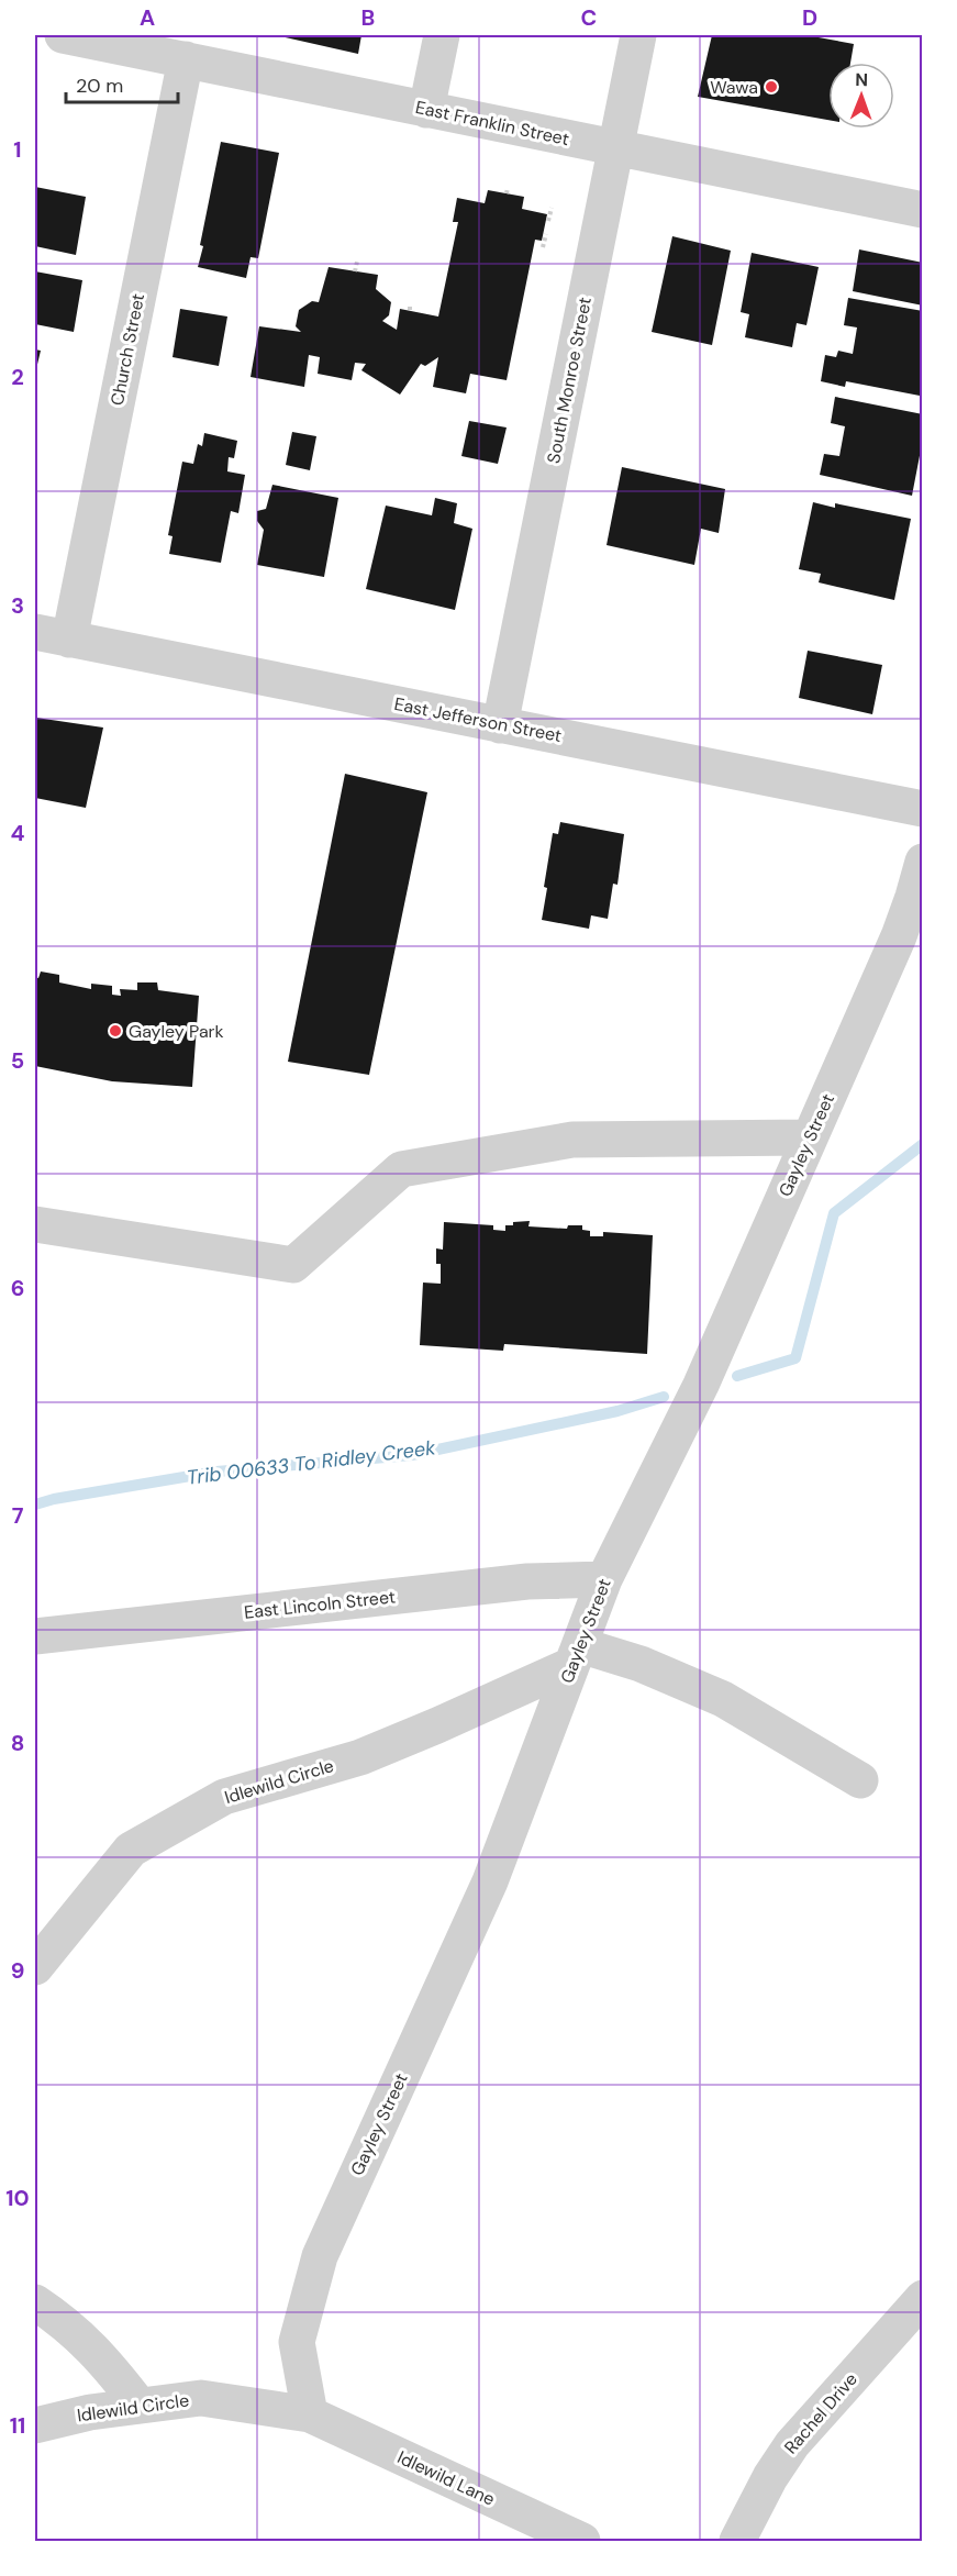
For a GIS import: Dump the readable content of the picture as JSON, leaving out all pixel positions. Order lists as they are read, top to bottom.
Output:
{
  "streets": {
    "street": [
      "East Franklin Street",
      "Church Street",
      "South Monroe Street",
      "East Jefferson Street",
      "Gayley Street",
      "East Lincoln Street",
      "Idlewild Circle",
      "Rachel Drive",
      "Idlewild Lane"
    ]
  },
  "crossings": [
    ["East Franklin Street", "Church Street"],
    ["East Franklin Street", "South Monroe Street"],
    ["Church Street", "East Jefferson Street"],
    ["South Monroe Street", "East Jefferson Street"],
    ["Gayley Street", "East Lincoln Street"],
    ["Gayley Street", "Idlewild Circle"],
    ["Gayley Street", "Idlewild Lane"],
    ["Idlewild Circle", "Idlewild Lane"]
  ],
  "water": ["Trib 00633 To Ridley Creek"],
  "places": ["Wawa", "Gayley Park"],
  "scale_bar": "20 m",
  "north": "top",
  "grid": {
    "columns": [
      "A",
      "B",
      "C",
      "D"
    ],
    "rows": [
      "1",
      "2",
      "3",
      "4",
      "5",
      "6",
      "7",
      "8",
      "9",
      "10",
      "11"
    ]
  }
}
